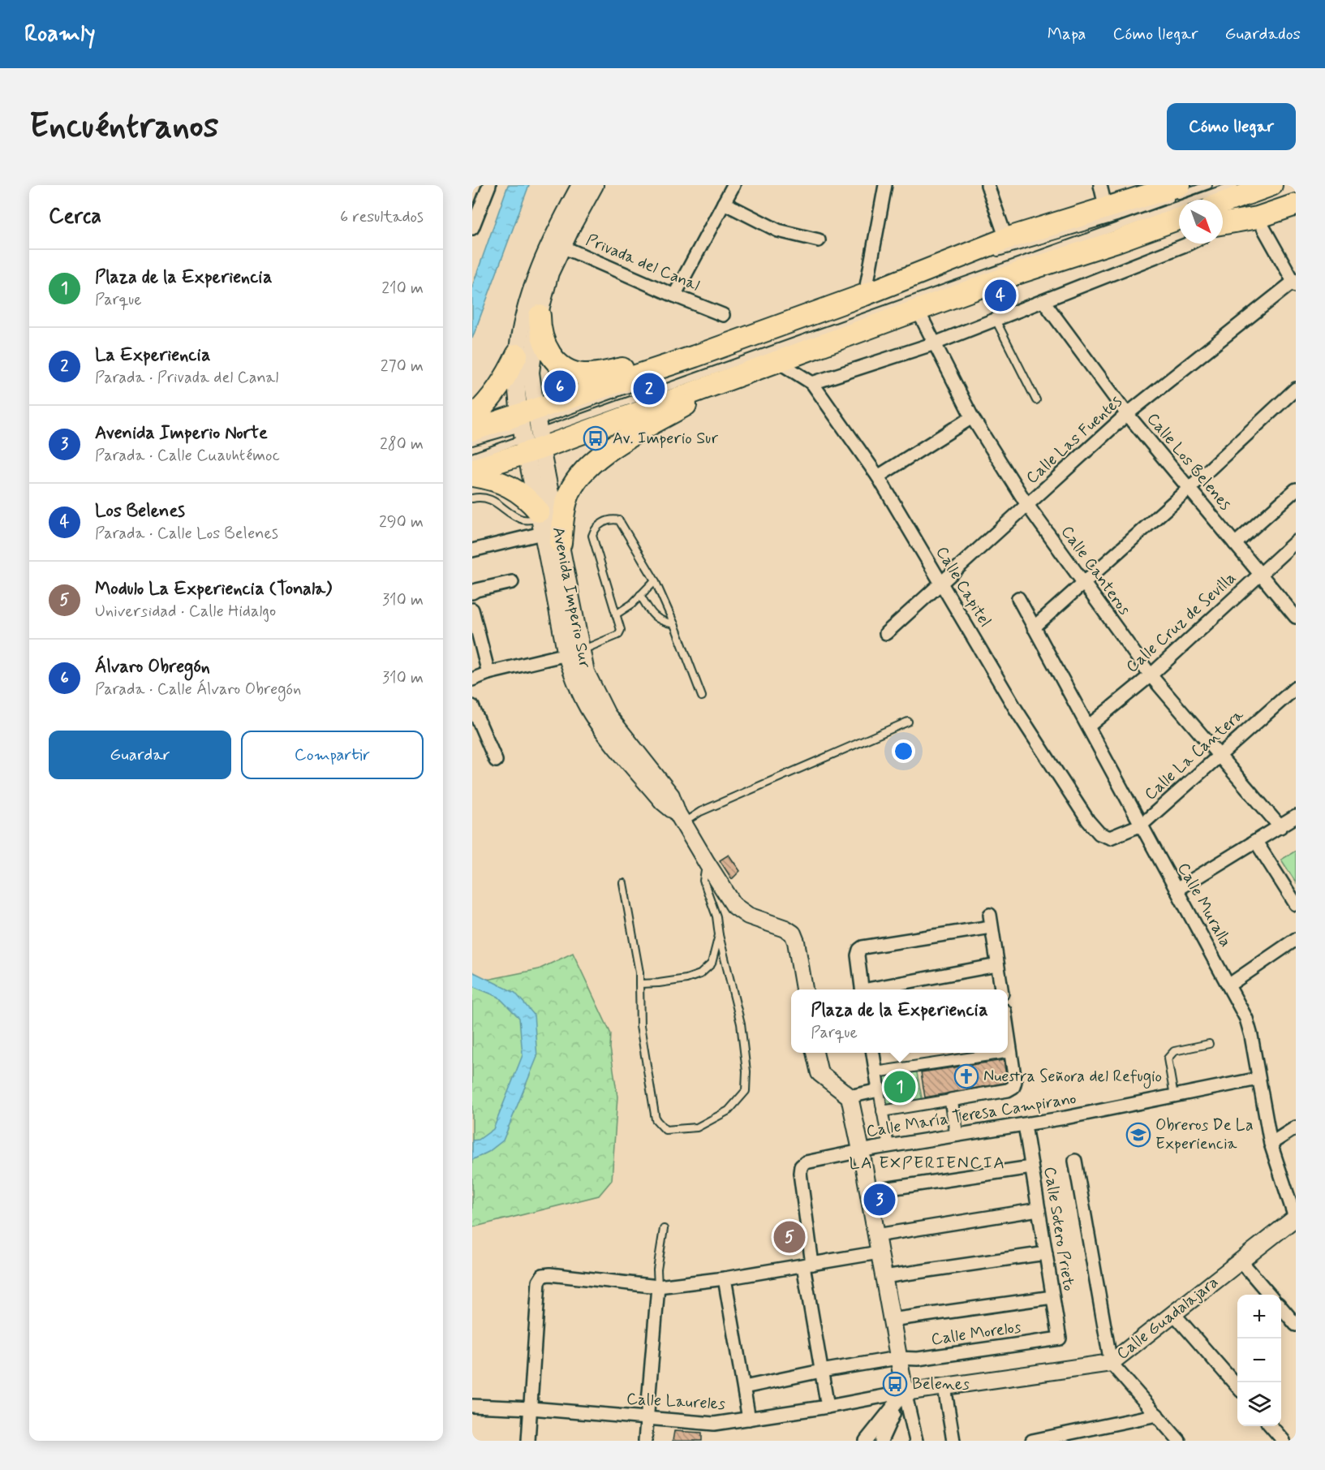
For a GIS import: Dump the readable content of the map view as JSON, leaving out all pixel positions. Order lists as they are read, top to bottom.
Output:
{
  "streets": {
    "street": [
      "Privada del Canal",
      "Calle Las Fuentes",
      "Calle Los Belenes",
      "Calle Canteros",
      "Calle Capitel",
      "Avenida Imperio Sur",
      "Calle Cruz de Sevilla",
      "Calle La Cantera",
      "Calle Muralla",
      "Calle María Teresa Campirano",
      "Calle Sotero Prieto",
      "Calle Guadalajara",
      "Calle Morelos",
      "Calle Laureles"
    ]
  },
  "crossings": [
    ["Calle Las Fuentes", "Calle Los Belenes"],
    ["Calle Las Fuentes", "Calle Canteros"],
    ["Calle Las Fuentes", "Calle Capitel"],
    ["Calle Los Belenes", "Calle Cruz de Sevilla"],
    ["Calle Canteros", "Calle Cruz de Sevilla"],
    ["Calle Canteros", "Calle La Cantera"],
    ["Calle Capitel", "Calle La Cantera"],
    ["Calle Cruz de Sevilla", "Calle Muralla"],
    ["Calle La Cantera", "Calle Muralla"],
    ["Calle Muralla", "Calle María Teresa Campirano"],
    ["Calle Muralla", "Calle Guadalajara"],
    ["Calle María Teresa Campirano", "Calle Sotero Prieto"],
    ["Calle Sotero Prieto", "Calle Morelos"],
    ["Calle Guadalajara", "Calle Laureles"]
  ],
  "districts": ["LA EXPERIENCIA"],
  "places": {
    "bus stop": ["Av. Imperio Sur", "Belenes"],
    "church": ["Nuestra Señora del Refugio"],
    "school or university": ["Obreros De La Experiencia"]
  },
  "north": "bottom right",
  "page": {
    "header": "Roamly",
    "nav": ["Mapa", "Cómo llegar", "Guardados"],
    "buttons": [
      "Cómo llegar",
      ["Guardar", "Compartir"]
    ],
    "title": "Encuéntranos",
    "heading": ["Cerca", "6 resultados"],
    "list": [
      {
        "mark": "1",
        "name": "Plaza de la Experiencia",
        "note": "Parque",
        "value": "210 m"
      },
      {
        "mark": "2",
        "name": "La Experiencia",
        "note": "Parada · Privada del Canal",
        "value": "270 m"
      },
      {
        "mark": "3",
        "name": "Avenida Imperio Norte",
        "note": "Parada · Calle Cuauhtémoc",
        "value": "280 m"
      },
      {
        "mark": "4",
        "name": "Los Belenes",
        "note": "Parada · Calle Los Belenes",
        "value": "290 m"
      },
      {
        "mark": "5",
        "name": "Modulo La Experiencia (Tonala)",
        "note": "Universidad · Calle Hidalgo",
        "value": "310 m"
      },
      {
        "mark": "6",
        "name": "Álvaro Obregón",
        "note": "Parada · Calle Álvaro Obregón",
        "value": "310 m"
      }
    ],
    "pins": [
      "4",
      "6",
      "2",
      "1",
      "3",
      "5"
    ],
    "popup": ["Plaza de la Experiencia", "Parque"],
    "map_buttons": ["+", "−"]
  }
}
